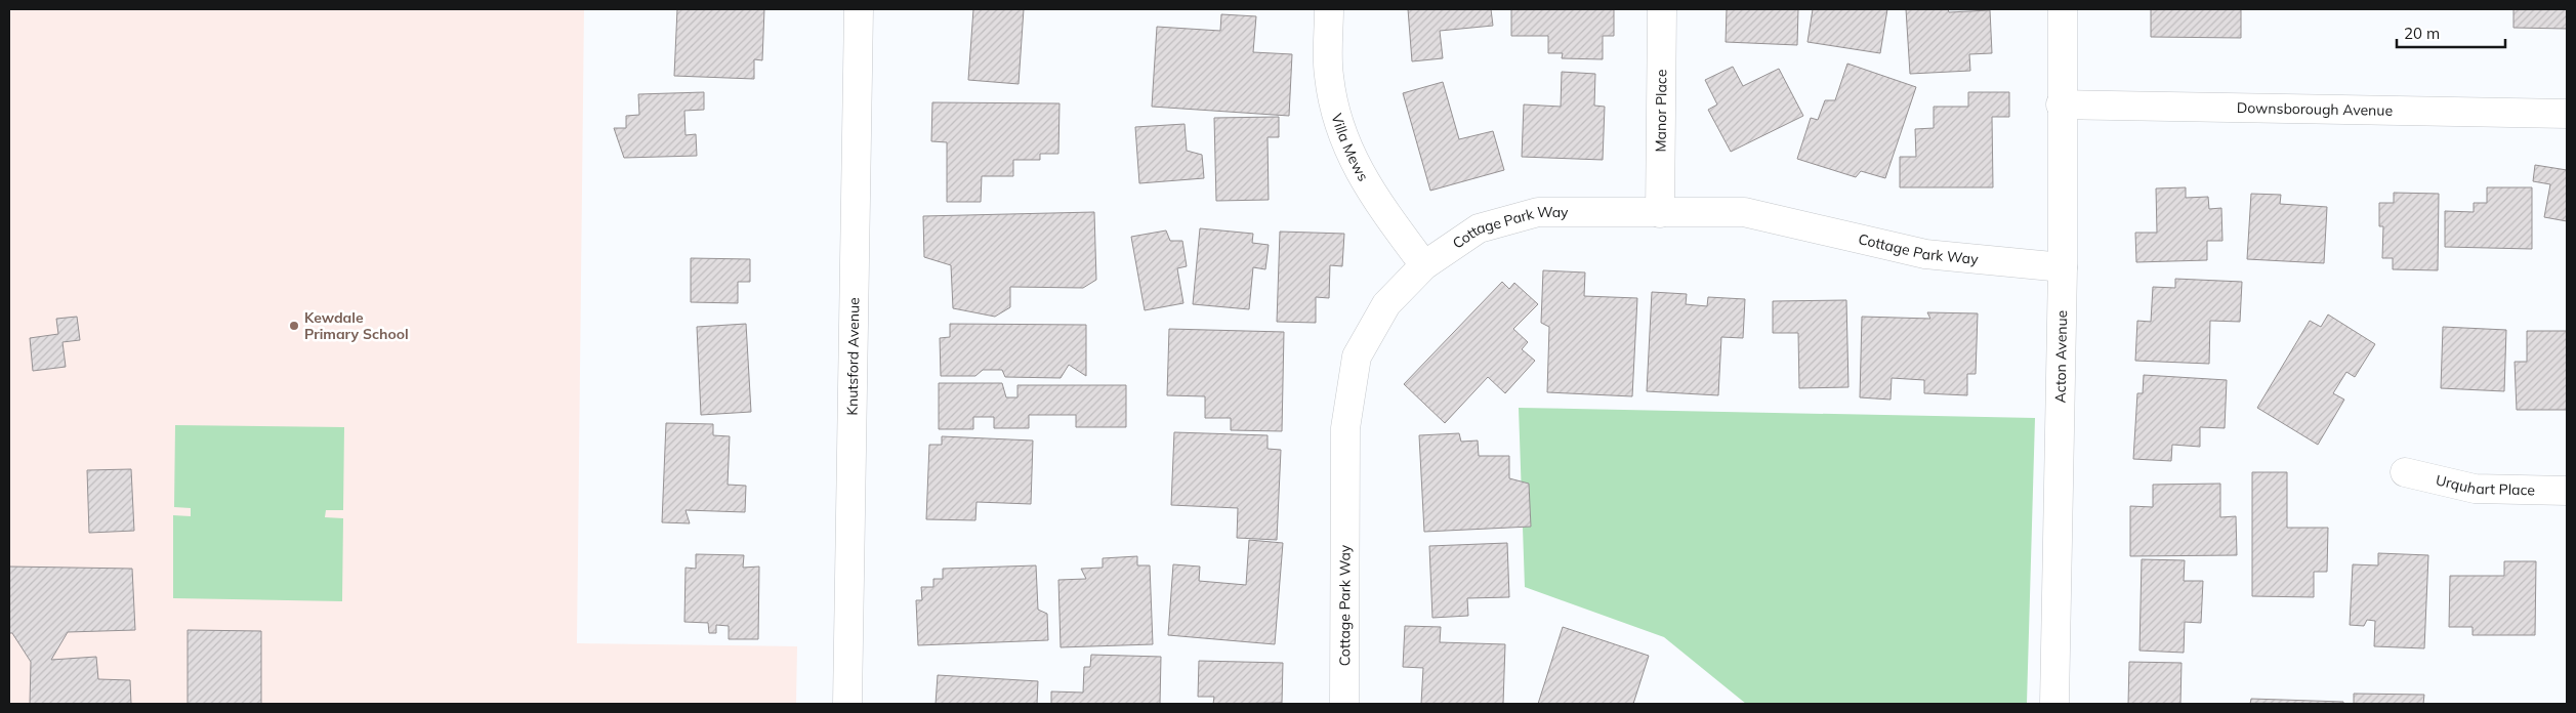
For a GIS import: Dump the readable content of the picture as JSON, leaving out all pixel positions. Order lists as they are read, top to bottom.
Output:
{
  "streets": {
    "street": [
      "Downsborough Avenue",
      "Manor Place",
      "Villa Mews",
      "Cottage Park Way",
      "Knutsford Avenue",
      "Acton Avenue",
      "Urquhart Place"
    ]
  },
  "crossings": [
    ["Downsborough Avenue", "Acton Avenue"],
    ["Manor Place", "Cottage Park Way"],
    ["Villa Mews", "Cottage Park Way"],
    ["Cottage Park Way", "Acton Avenue"]
  ],
  "places": ["Kewdale Primary School"],
  "scale_bar": "20 m"
}
